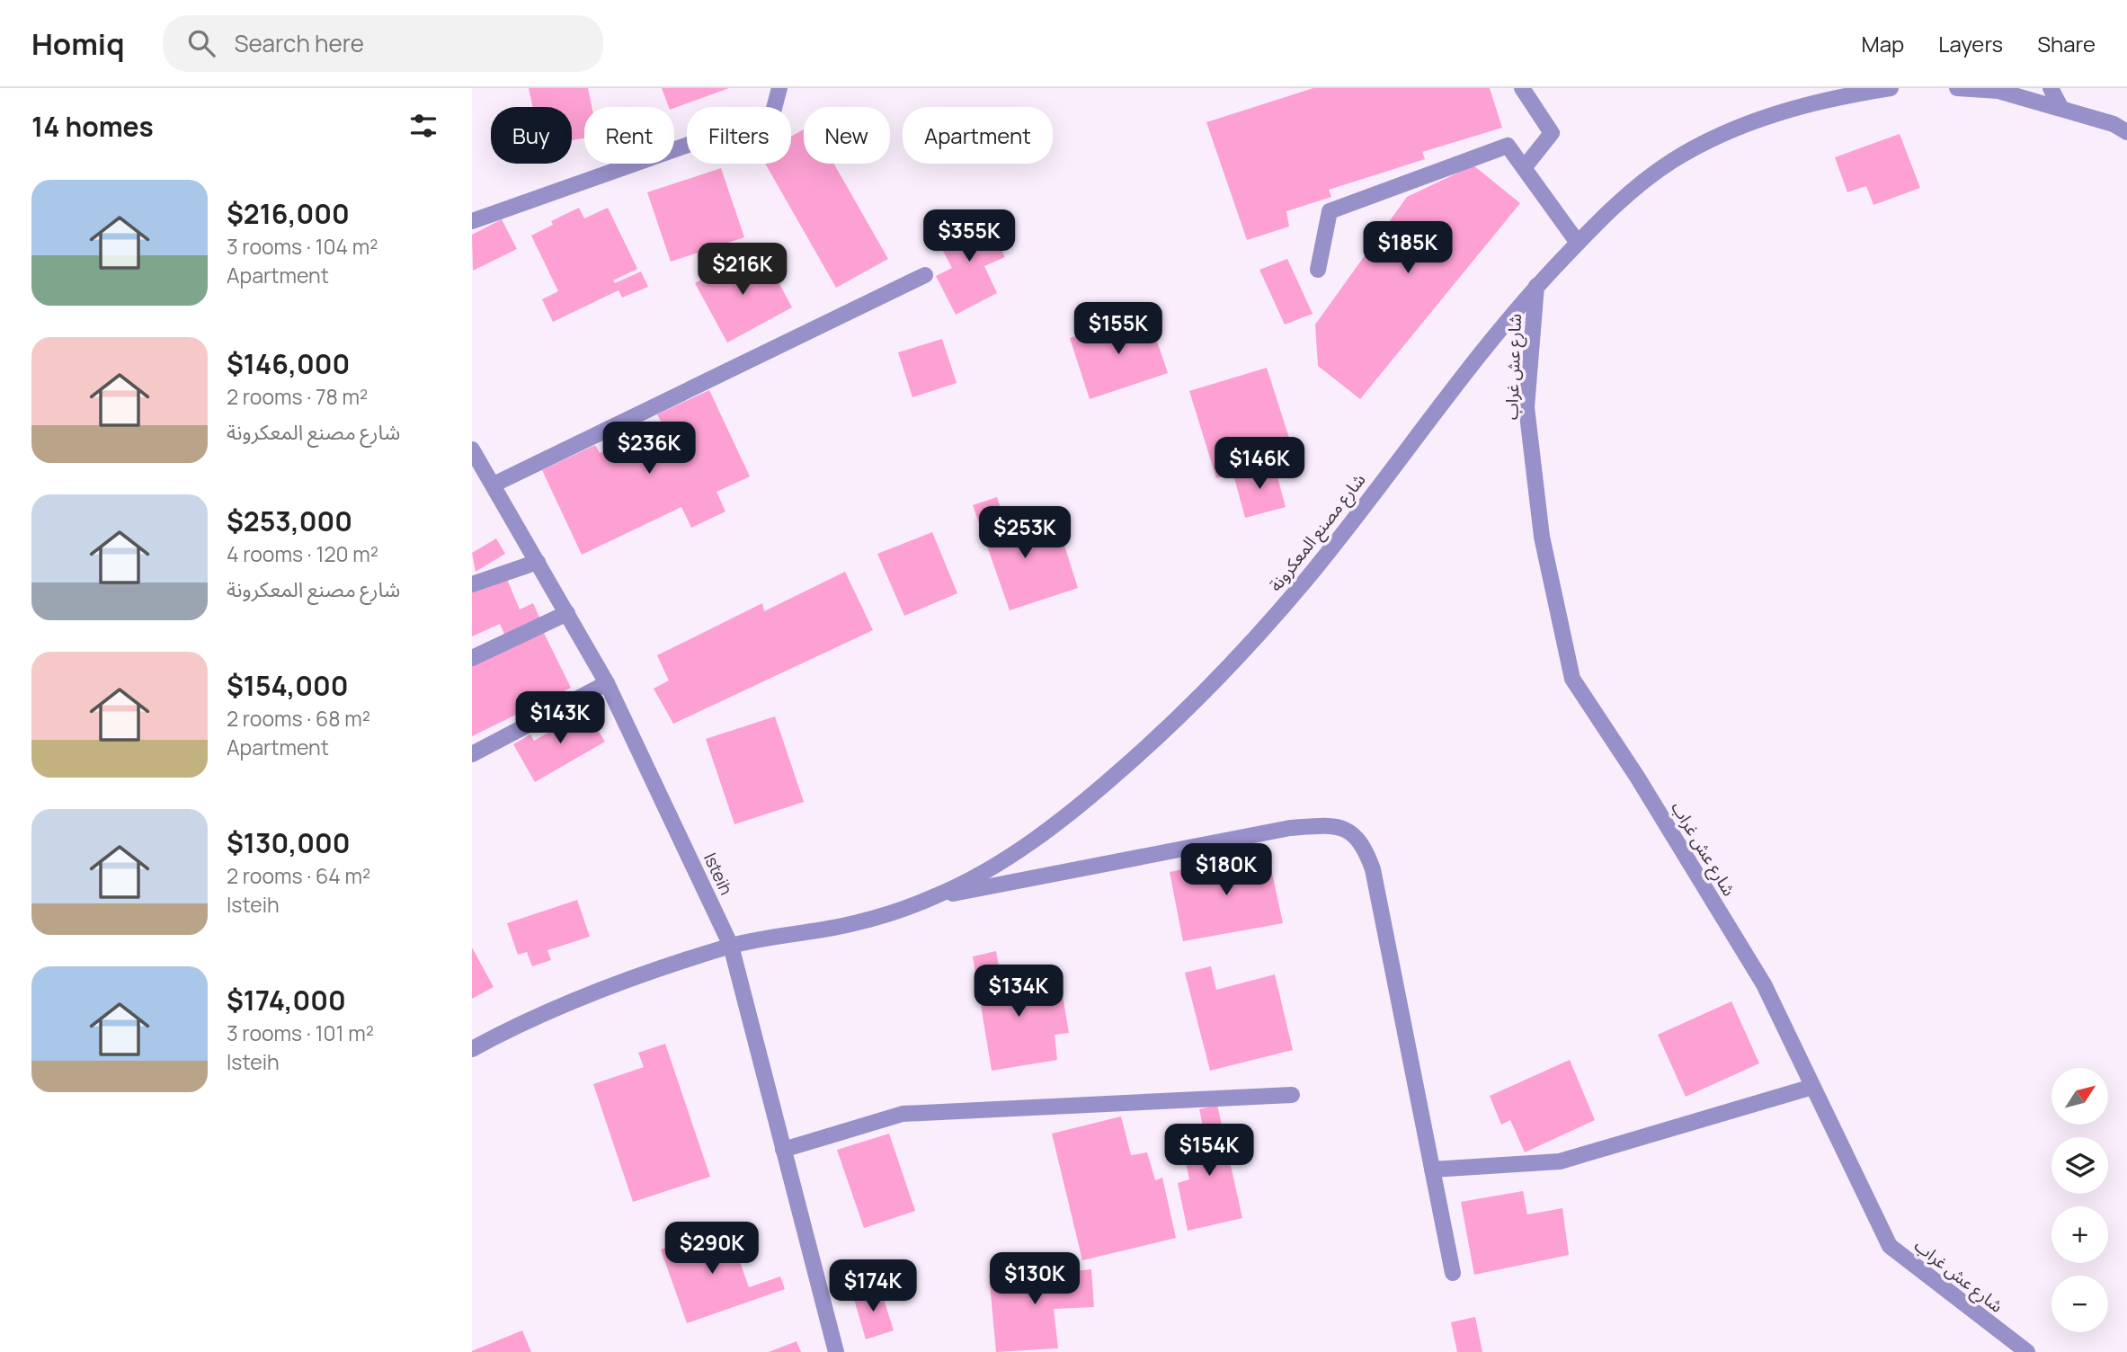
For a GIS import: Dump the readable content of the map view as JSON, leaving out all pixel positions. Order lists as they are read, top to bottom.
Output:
{
  "streets": {
    "street": ["شارع عش غراب", "شارع مصنع المعكرونة", "Isteih"]
  },
  "crossings": [
    ["شارع عش غراب", "شارع مصنع المعكرونة"],
    ["شارع مصنع المعكرونة", "Isteih"]
  ],
  "north": "top right",
  "page": {
    "header": "Homiq",
    "search": "Search here",
    "nav": ["Map", "Layers", "Share"],
    "heading": "14 homes",
    "chip": [
      "Buy",
      "Rent",
      "Filters",
      "New",
      "Apartment"
    ],
    "list": [
      {
        "name": "$216,000",
        "note": "3 rooms · 104 m² · Apartment"
      },
      {
        "name": "$146,000",
        "note": "2 rooms · 78 m² · شارع مصنع المعكرونة"
      },
      {
        "name": "$253,000",
        "note": "4 rooms · 120 m² · شارع مصنع المعكرونة"
      },
      {
        "name": "$154,000",
        "note": "2 rooms · 68 m² · Apartment"
      },
      {
        "name": "$130,000",
        "note": "2 rooms · 64 m² · Isteih"
      },
      {
        "name": "$174,000",
        "note": "3 rooms · 101 m² · Isteih"
      }
    ],
    "price": [
      "$355K",
      "$185K",
      "$216K",
      "$155K",
      "$236K",
      "$146K",
      "$253K",
      "$143K",
      "$180K",
      "$134K",
      "$154K",
      "$290K",
      "$130K",
      "$174K"
    ],
    "map_buttons": ["+", "−"]
  }
}
